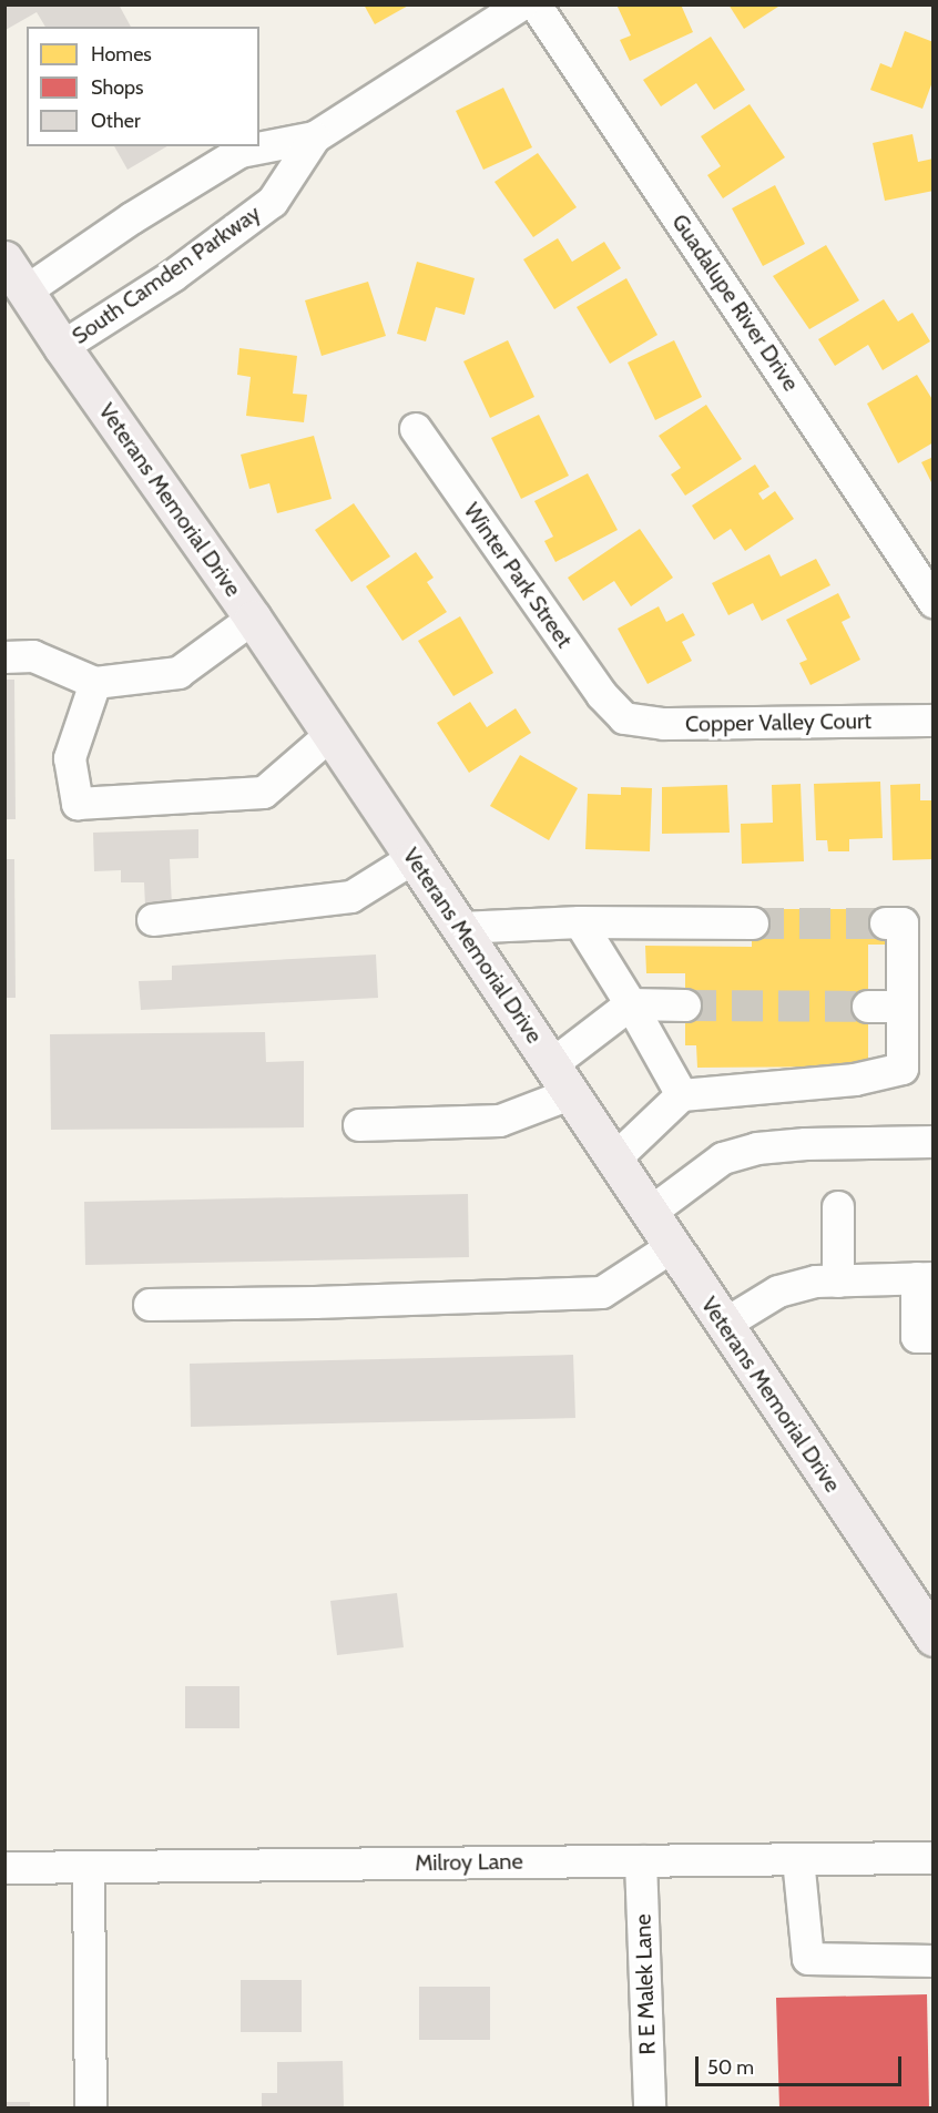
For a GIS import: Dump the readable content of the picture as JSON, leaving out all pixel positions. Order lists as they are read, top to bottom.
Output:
{
  "streets": {
    "main road": ["Veterans Memorial Drive"],
    "street": [
      "South Camden Parkway",
      "Guadalupe River Drive",
      "Winter Park Street",
      "Copper Valley Court",
      "Milroy Lane",
      "R E Malek Lane"
    ]
  },
  "crossings": [
    ["South Camden Parkway", "Veterans Memorial Drive"],
    ["Winter Park Street", "Copper Valley Court"],
    ["Milroy Lane", "R E Malek Lane"]
  ],
  "legend": ["Homes", "Shops", "Other"],
  "scale_bar": "50 m"
}
